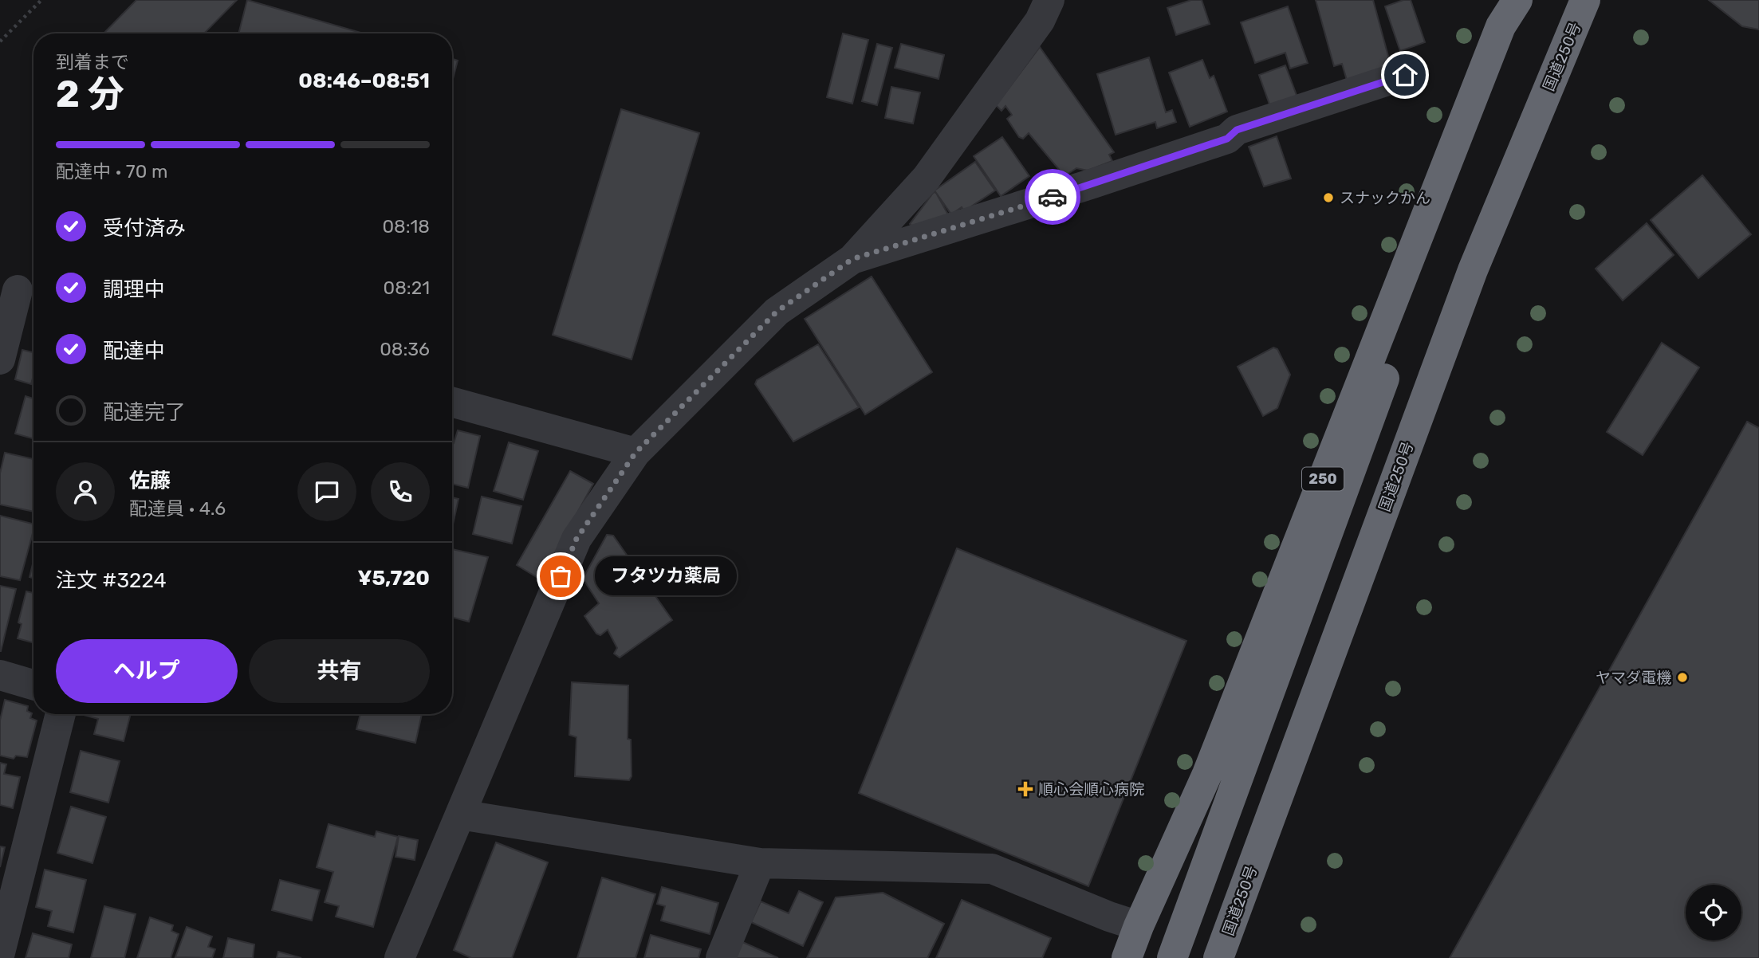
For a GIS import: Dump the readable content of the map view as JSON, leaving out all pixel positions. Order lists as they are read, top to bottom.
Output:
{
  "streets": {
    "highway": ["国道250号", "250"]
  },
  "places": {
    "other": ["スナックかん", "フタツカ薬局", "ヤマダ電機"],
    "health": ["順心会順心病院"]
  },
  "page": {
    "heading": ["2 分", "到着まで", "08:46–08:51"],
    "panel": [
      "佐藤",
      "配達員 · 4.6",
      "注文 #3224",
      "¥5,720"
    ],
    "bar": "配達中 · 70 m",
    "list": [
      ["受付済み", "08:18"],
      ["調理中", "08:21"],
      ["配達中", "08:36"],
      "配達完了"
    ],
    "bubble": "フタツカ薬局",
    "buttons": ["ヘルプ", "共有"]
  }
}
